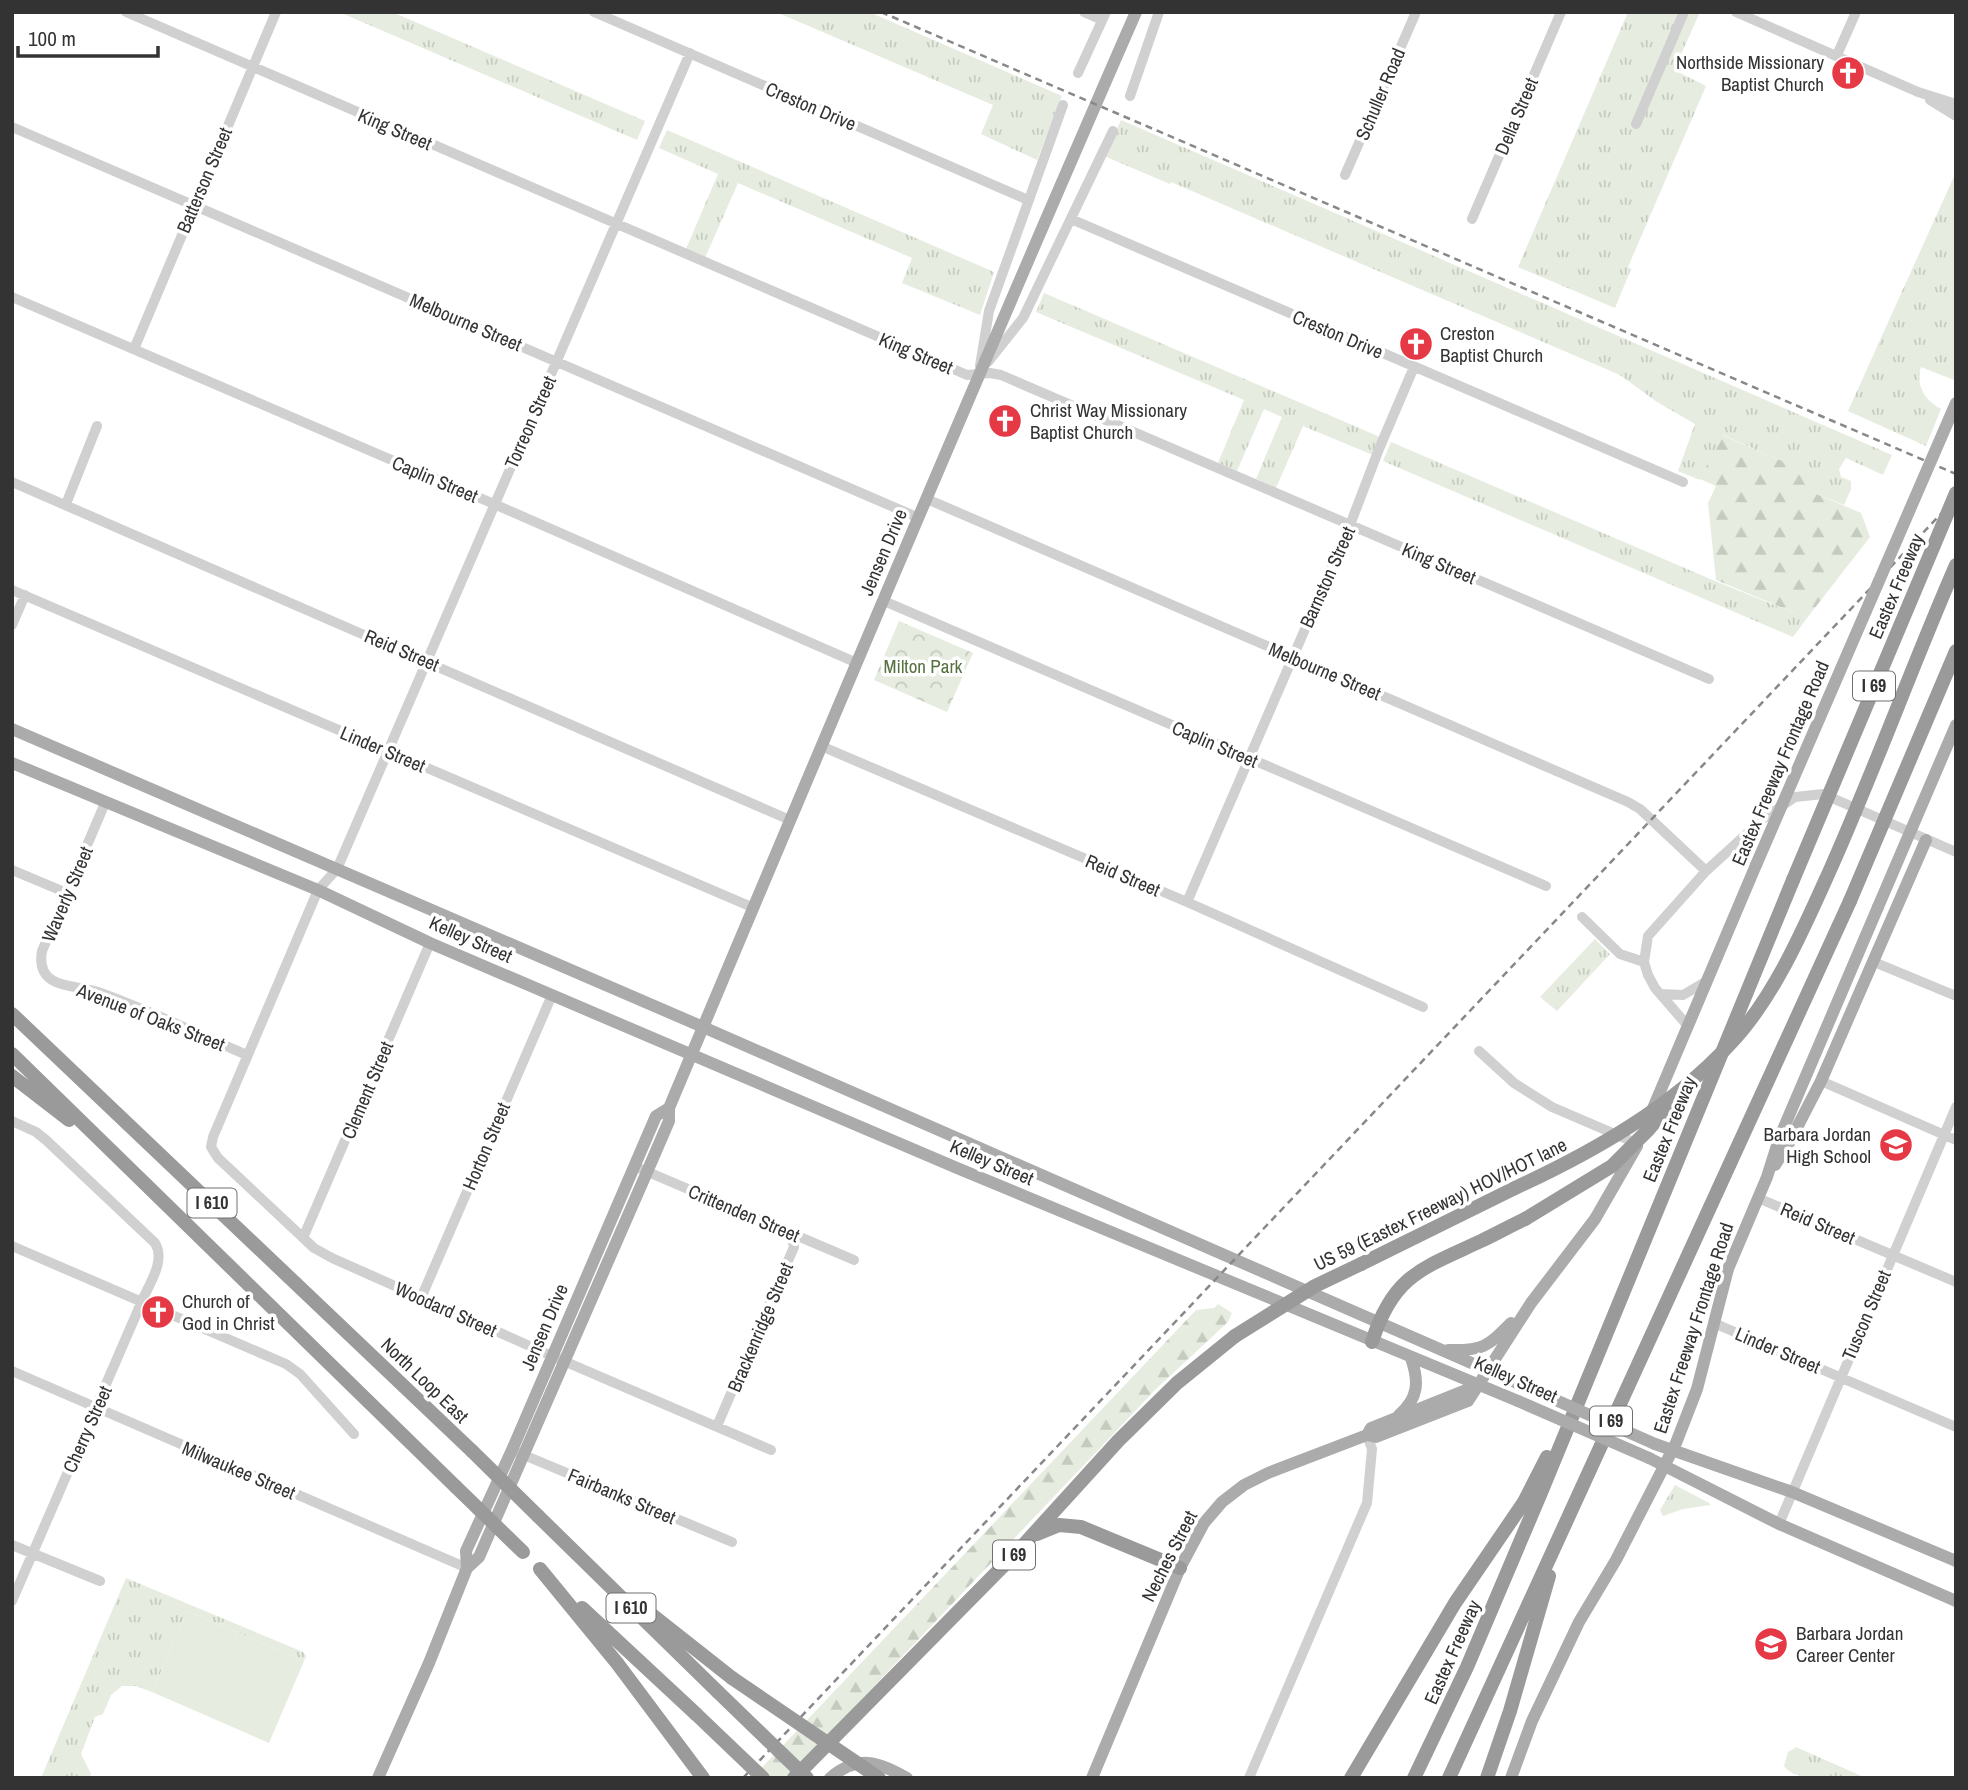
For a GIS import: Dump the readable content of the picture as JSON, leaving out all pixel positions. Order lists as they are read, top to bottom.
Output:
{
  "streets": {
    "highway": [
      "Eastex Freeway",
      "I 69",
      "I 610",
      "US 59 (Eastex Freeway) HOV/HOT lane",
      "North Loop East"
    ],
    "main road": [
      "Jensen Drive",
      "Eastex Freeway Frontage Road",
      "Kelley Street",
      "Neches Street"
    ],
    "street": [
      "Schuller Road",
      "Creston Drive",
      "Della Street",
      "King Street",
      "Batterson Street",
      "Melbourne Street",
      "Torreon Street",
      "Caplin Street",
      "Barnston Street",
      "Reid Street",
      "Linder Street",
      "Waverly Street",
      "Avenue of Oaks Street",
      "Clement Street",
      "Horton Street",
      "Crittenden Street",
      "Woodard Street",
      "Tuscon Street",
      "Brackenridge Street",
      "Cherry Street",
      "Milwaukee Street",
      "Fairbanks Street"
    ]
  },
  "crossings": [
    ["Creston Drive", "Torreon Street"],
    ["Creston Drive", "Barnston Street"],
    ["King Street", "Batterson Street"],
    ["King Street", "Torreon Street"],
    ["King Street", "Jensen Drive"],
    ["King Street", "Barnston Street"],
    ["Batterson Street", "Melbourne Street"],
    ["Batterson Street", "Caplin Street"],
    ["Melbourne Street", "Torreon Street"],
    ["Melbourne Street", "Jensen Drive"],
    ["Melbourne Street", "Barnston Street"],
    ["Torreon Street", "Caplin Street"],
    ["Torreon Street", "Reid Street"],
    ["Torreon Street", "Linder Street"],
    ["Torreon Street", "Kelley Street"],
    ["Caplin Street", "Jensen Drive"],
    ["Caplin Street", "Barnston Street"],
    ["Jensen Drive", "Reid Street"],
    ["Jensen Drive", "Linder Street"],
    ["Jensen Drive", "Kelley Street"],
    ["Jensen Drive", "Crittenden Street"],
    ["Jensen Drive", "Woodard Street"],
    ["Jensen Drive", "Milwaukee Street"],
    ["Jensen Drive", "Fairbanks Street"],
    ["Barnston Street", "Reid Street"],
    ["Reid Street", "Eastex Freeway Frontage Road"],
    ["Reid Street", "Tuscon Street"],
    ["Linder Street", "Eastex Freeway Frontage Road"],
    ["Linder Street", "Tuscon Street"],
    ["Eastex Freeway Frontage Road", "Kelley Street"],
    ["Eastex Freeway Frontage Road", "Neches Street"],
    ["Waverly Street", "Kelley Street"],
    ["Waverly Street", "Avenue of Oaks Street"],
    ["Kelley Street", "Clement Street"],
    ["Kelley Street", "Horton Street"],
    ["Kelley Street", "Tuscon Street"],
    ["Kelley Street", "Neches Street"],
    ["Avenue of Oaks Street", "Woodard Street"],
    ["Clement Street", "Woodard Street"],
    ["Horton Street", "Woodard Street"],
    ["Crittenden Street", "Brackenridge Street"],
    ["Woodard Street", "Brackenridge Street"],
    ["Cherry Street", "Milwaukee Street"]
  ],
  "parks": ["Milton Park"],
  "places": {
    "church": [
      "Northside Missionary Baptist Church",
      "Creston Baptist Church",
      "Christ Way Missionary Baptist Church",
      "Church of God in Christ"
    ],
    "school or university": ["Barbara Jordan High School", "Barbara Jordan Career Center"]
  },
  "scale_bar": "100 m"
}
